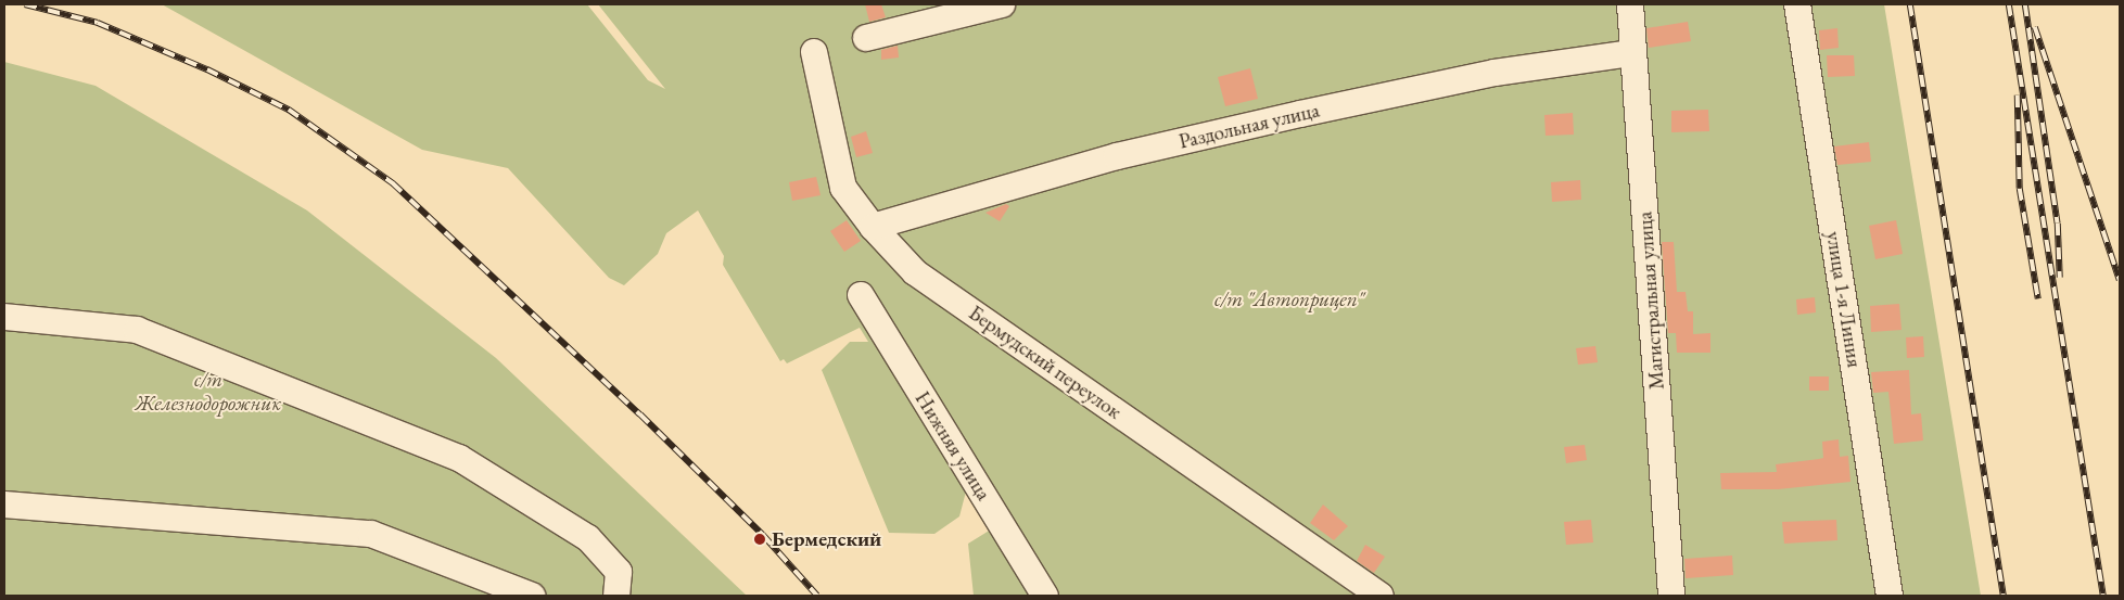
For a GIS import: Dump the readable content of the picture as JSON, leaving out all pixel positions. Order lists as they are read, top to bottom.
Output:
{
  "streets": {
    "street": [
      "Раздольная улица",
      "улица 1-я Линия",
      "Магистральная улица",
      "Бермудский переулок",
      "Нижняя улица"
    ]
  },
  "crossings": [
    ["Раздольная улица", "Магистральная улица"],
    ["Раздольная улица", "Бермудский переулок"]
  ],
  "parks": ["с/т \"Автоприцеп\"", "с/т Железнодорожник"],
  "places": ["Бермедский"]
}
